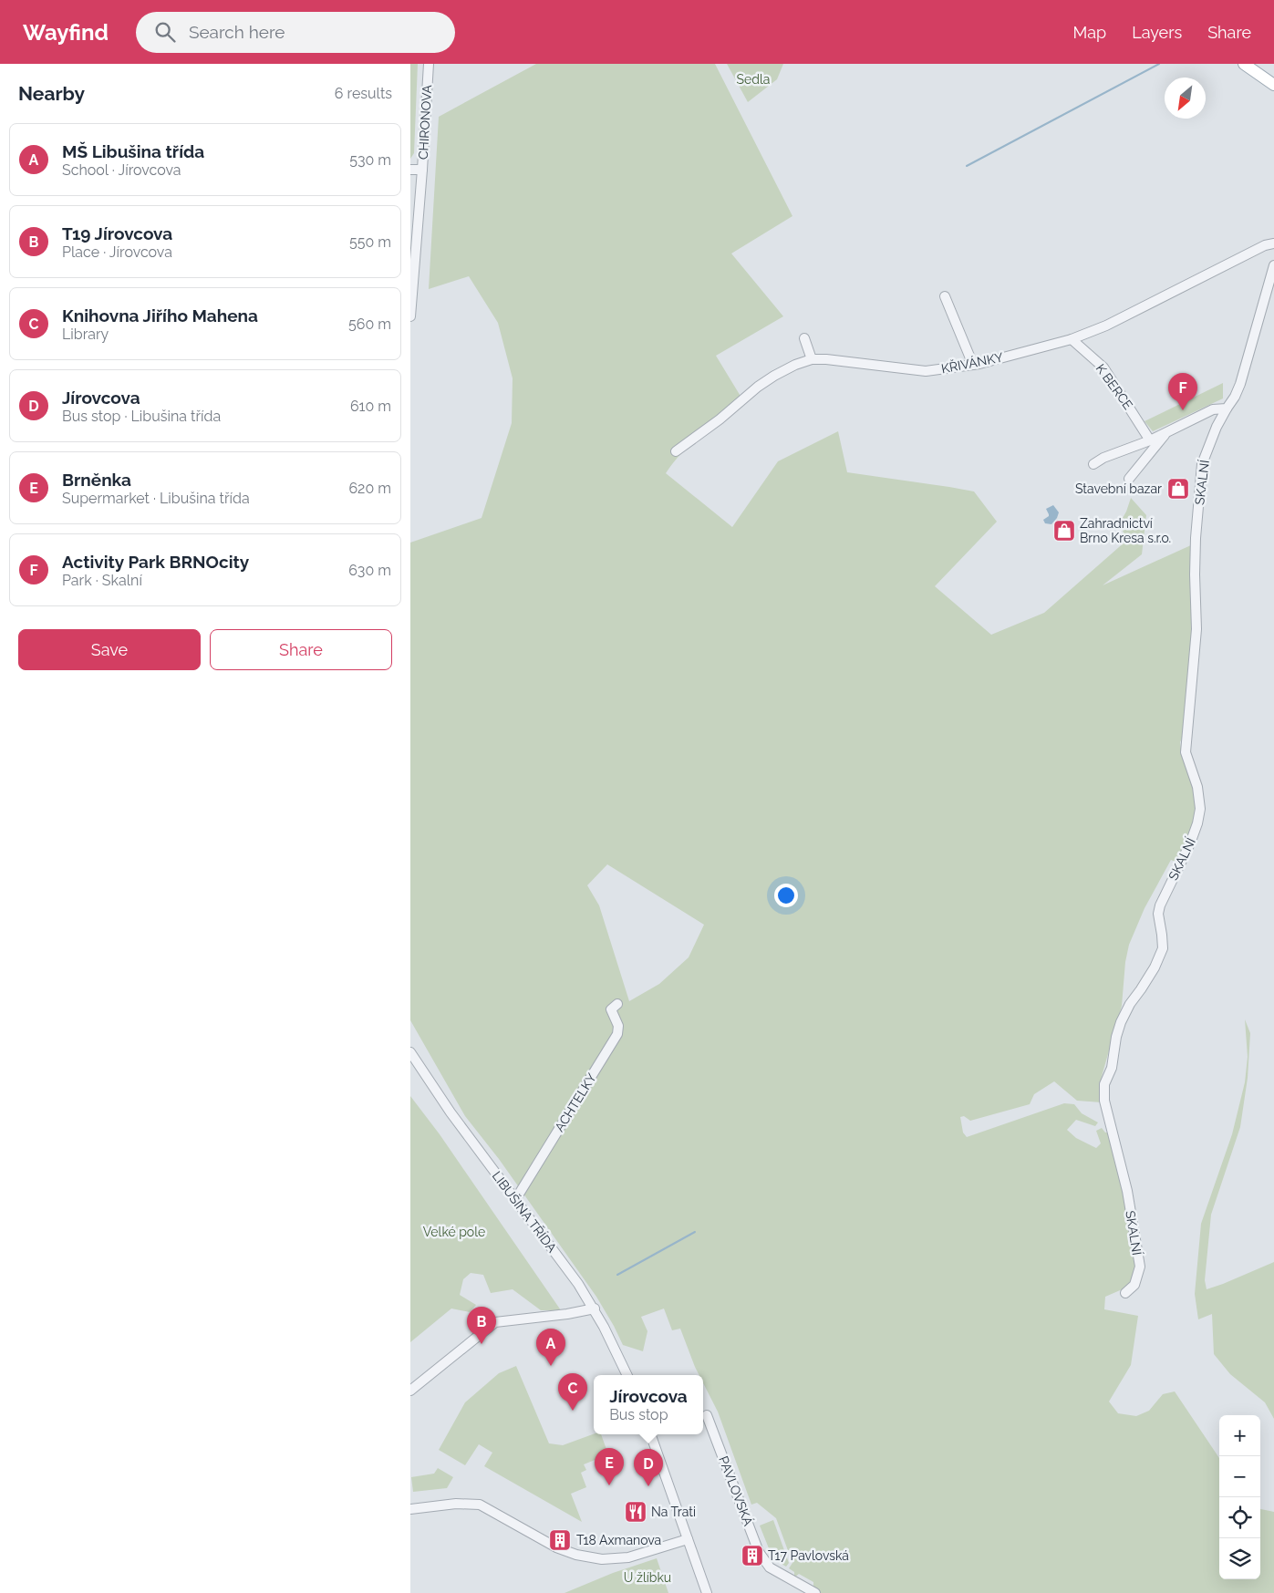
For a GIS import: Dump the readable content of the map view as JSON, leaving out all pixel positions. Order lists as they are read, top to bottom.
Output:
{
  "streets": {
    "street": [
      "CHIRONOVA",
      "KŘIVÁNKY",
      "K BERCE",
      "SKALNÍ",
      "ACHTELKY",
      "LIBUŠINA TŘÍDA",
      "PAVLOVSKÁ"
    ]
  },
  "crossings": [
    ["KŘIVÁNKY", "K BERCE"],
    ["ACHTELKY", "LIBUŠINA TŘÍDA"]
  ],
  "parks": ["Sedla", "Velké pole", "U žlíbku"],
  "places": {
    "shop": ["Stavební bazar", "Zahradnictví Brno Kresa s.r.o."],
    "restaurant": ["Na Trati"],
    "building": ["T18 Axmanova", "T17 Pavlovská"]
  },
  "north": "bottom left",
  "page": {
    "header": "Wayfind",
    "search": "Search here",
    "nav": ["Map", "Layers", "Share"],
    "heading": ["Nearby", "6 results"],
    "list": [
      {
        "mark": "A",
        "name": "MŠ Libušina třída",
        "note": "School · Jírovcova",
        "value": "530 m"
      },
      {
        "mark": "B",
        "name": "T19 Jírovcova",
        "note": "Place · Jírovcova",
        "value": "550 m"
      },
      {
        "mark": "C",
        "name": "Knihovna Jiřího Mahena",
        "note": "Library",
        "value": "560 m"
      },
      {
        "mark": "D",
        "name": "Jírovcova",
        "note": "Bus stop · Libušina třída",
        "value": "610 m"
      },
      {
        "mark": "E",
        "name": "Brněnka",
        "note": "Supermarket · Libušina třída",
        "value": "620 m"
      },
      {
        "mark": "F",
        "name": "Activity Park BRNOcity",
        "note": "Park · Skalní",
        "value": "630 m"
      }
    ],
    "pins": [
      "F",
      "B",
      "A",
      "C",
      "E",
      "D"
    ],
    "buttons": ["Save", "Share"],
    "popup": ["Jírovcova", "Bus stop"],
    "map_buttons": ["+", "−"]
  }
}
